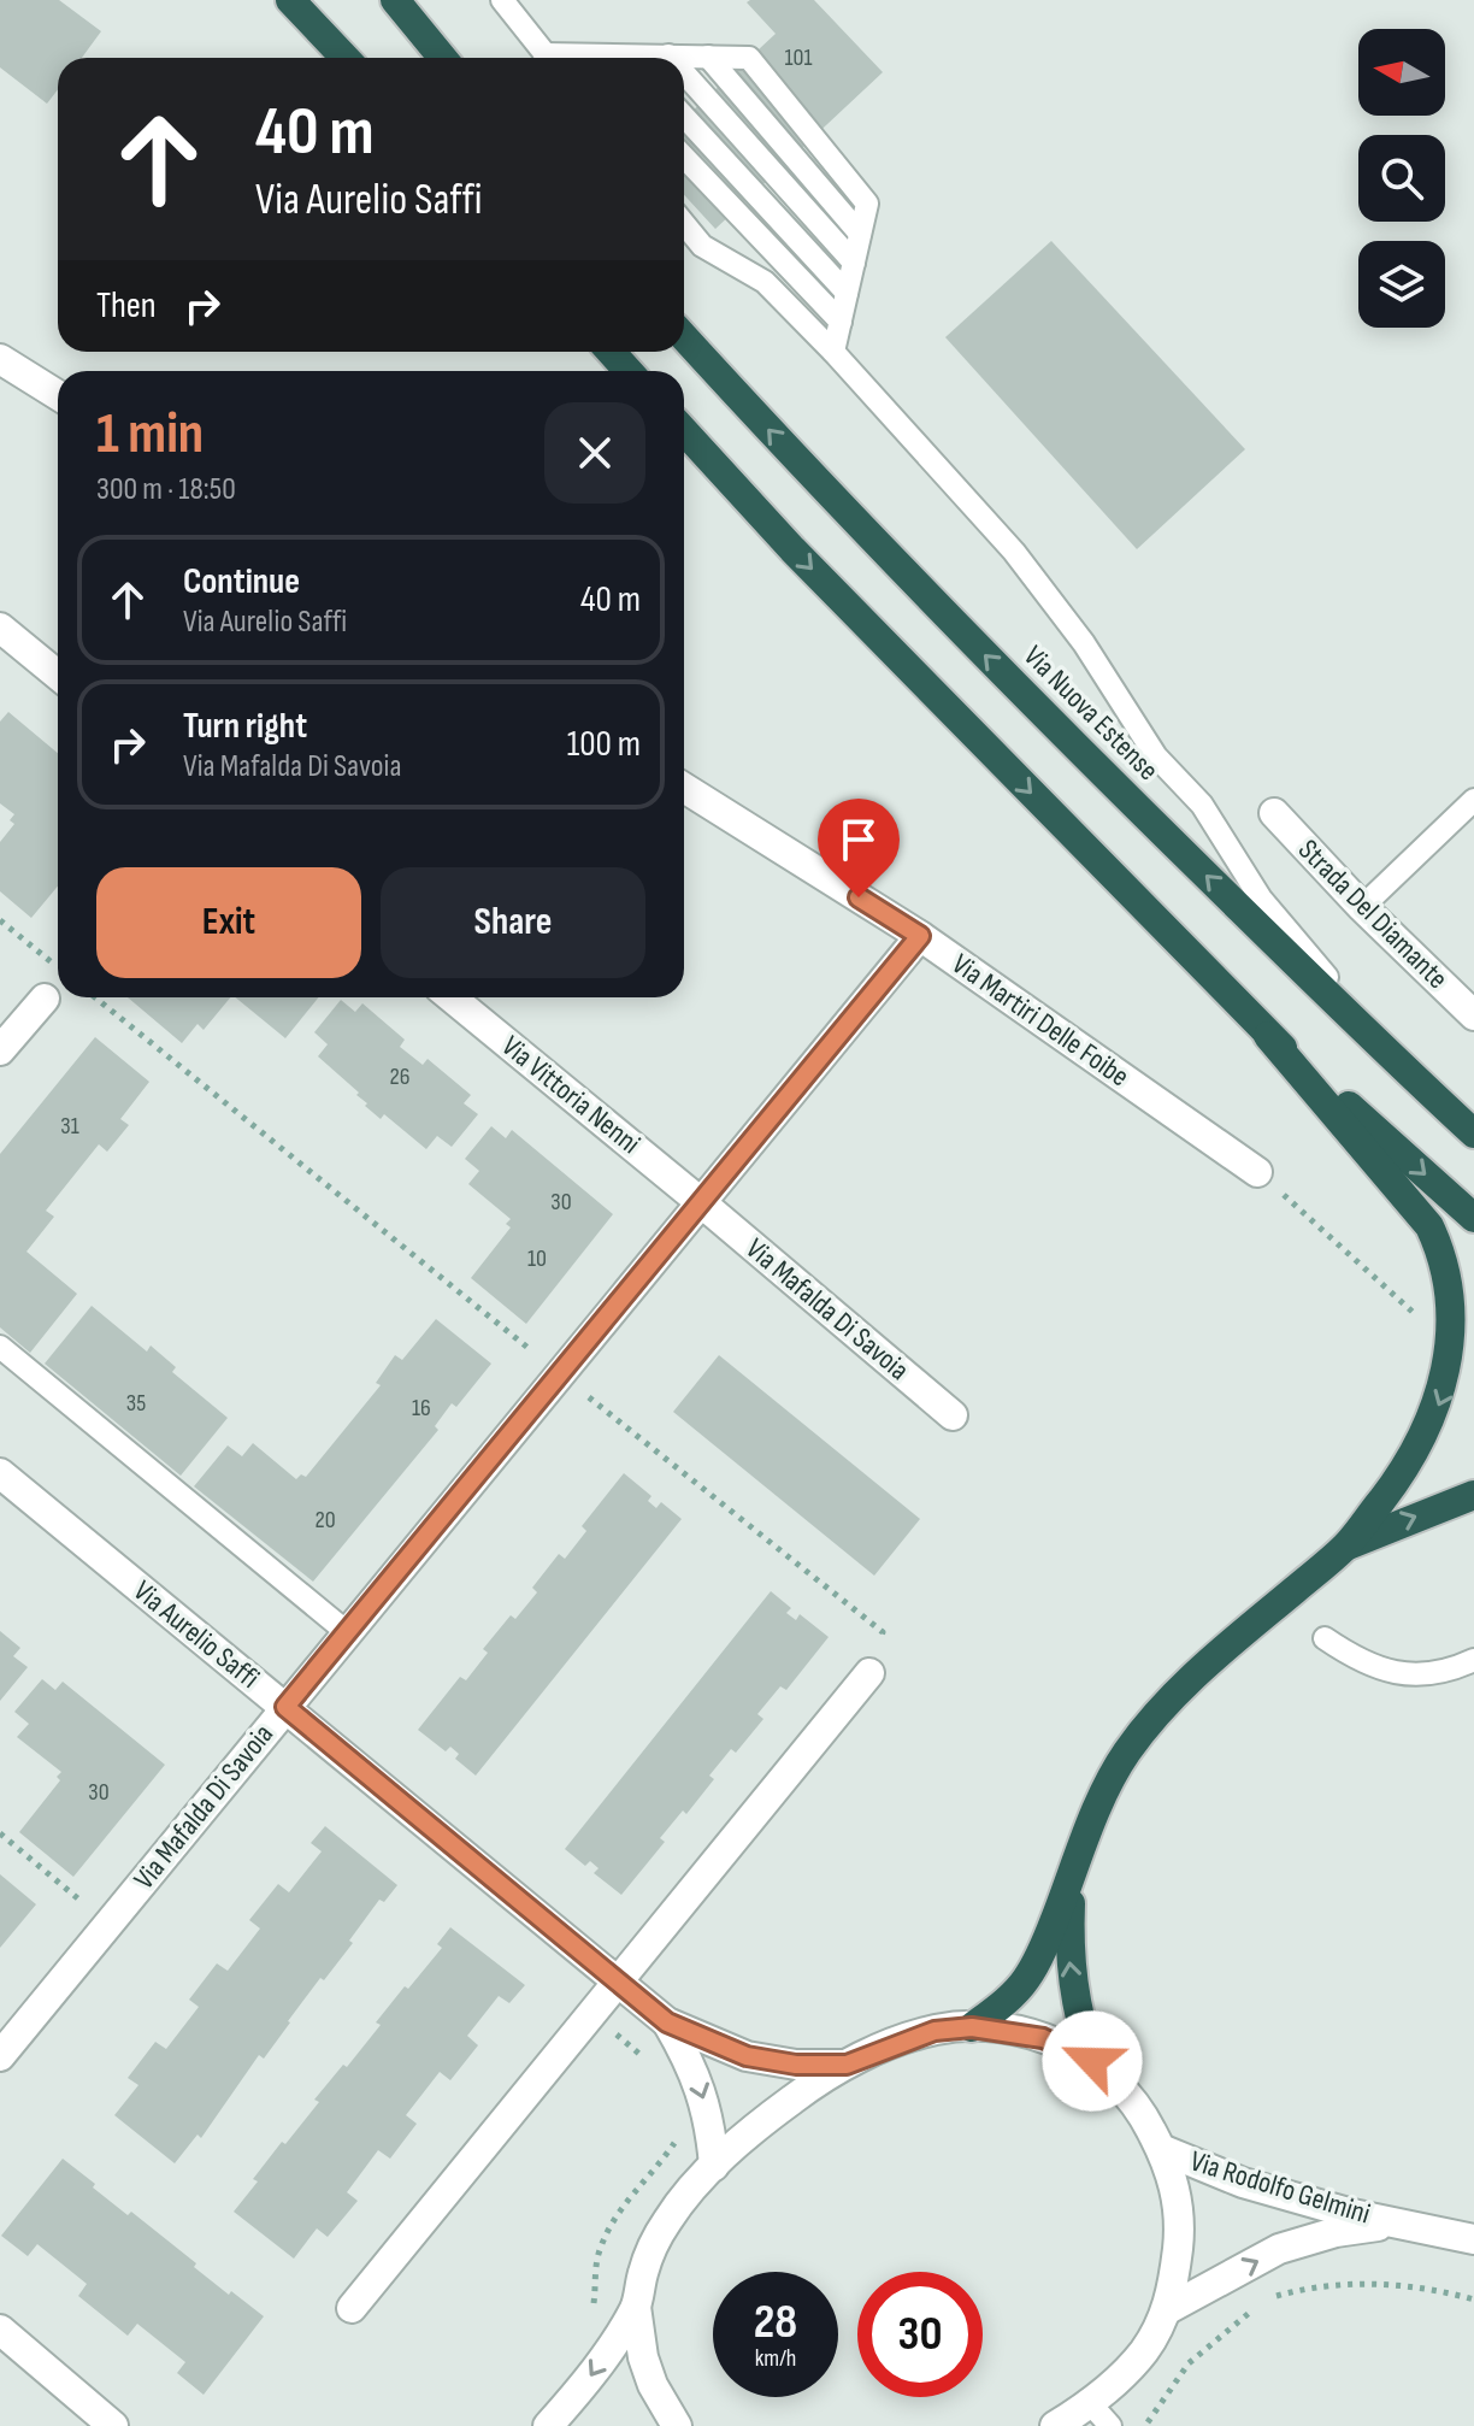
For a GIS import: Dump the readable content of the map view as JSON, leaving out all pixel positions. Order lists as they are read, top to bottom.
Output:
{
  "streets": {
    "highway": ["Via Nuova Estense"],
    "street": [
      "Strada Del Diamante",
      "Via Martiri Delle Foibe",
      "Via Vittoria Nenni",
      "Via Mafalda Di Savoia",
      "Via Aurelio Saffi",
      "Via Rodolfo Gelmini"
    ]
  },
  "crossings": [
    ["Via Martiri Delle Foibe", "Via Mafalda Di Savoia"],
    ["Via Vittoria Nenni", "Via Mafalda Di Savoia"],
    ["Via Mafalda Di Savoia", "Via Aurelio Saffi"]
  ],
  "one_way": ["Via Rodolfo Gelmini"],
  "house_numbers": [
    "101",
    "26",
    "31",
    "30",
    "10",
    "35",
    "16",
    "20",
    "30"
  ],
  "north": "left",
  "page": {
    "turn": ["40 m", "Via Aurelio Saffi"],
    "then": "Then",
    "heading": ["1 min", "300 m · 18:50"],
    "list": [
      {
        "name": "Continue",
        "note": "Via Aurelio Saffi",
        "value": "40 m"
      },
      {
        "name": "Turn right",
        "note": "Via Mafalda Di Savoia",
        "value": "100 m"
      }
    ],
    "buttons": ["Exit", "Share"],
    "speed": "28 km/h",
    "limit": "30"
  }
}
